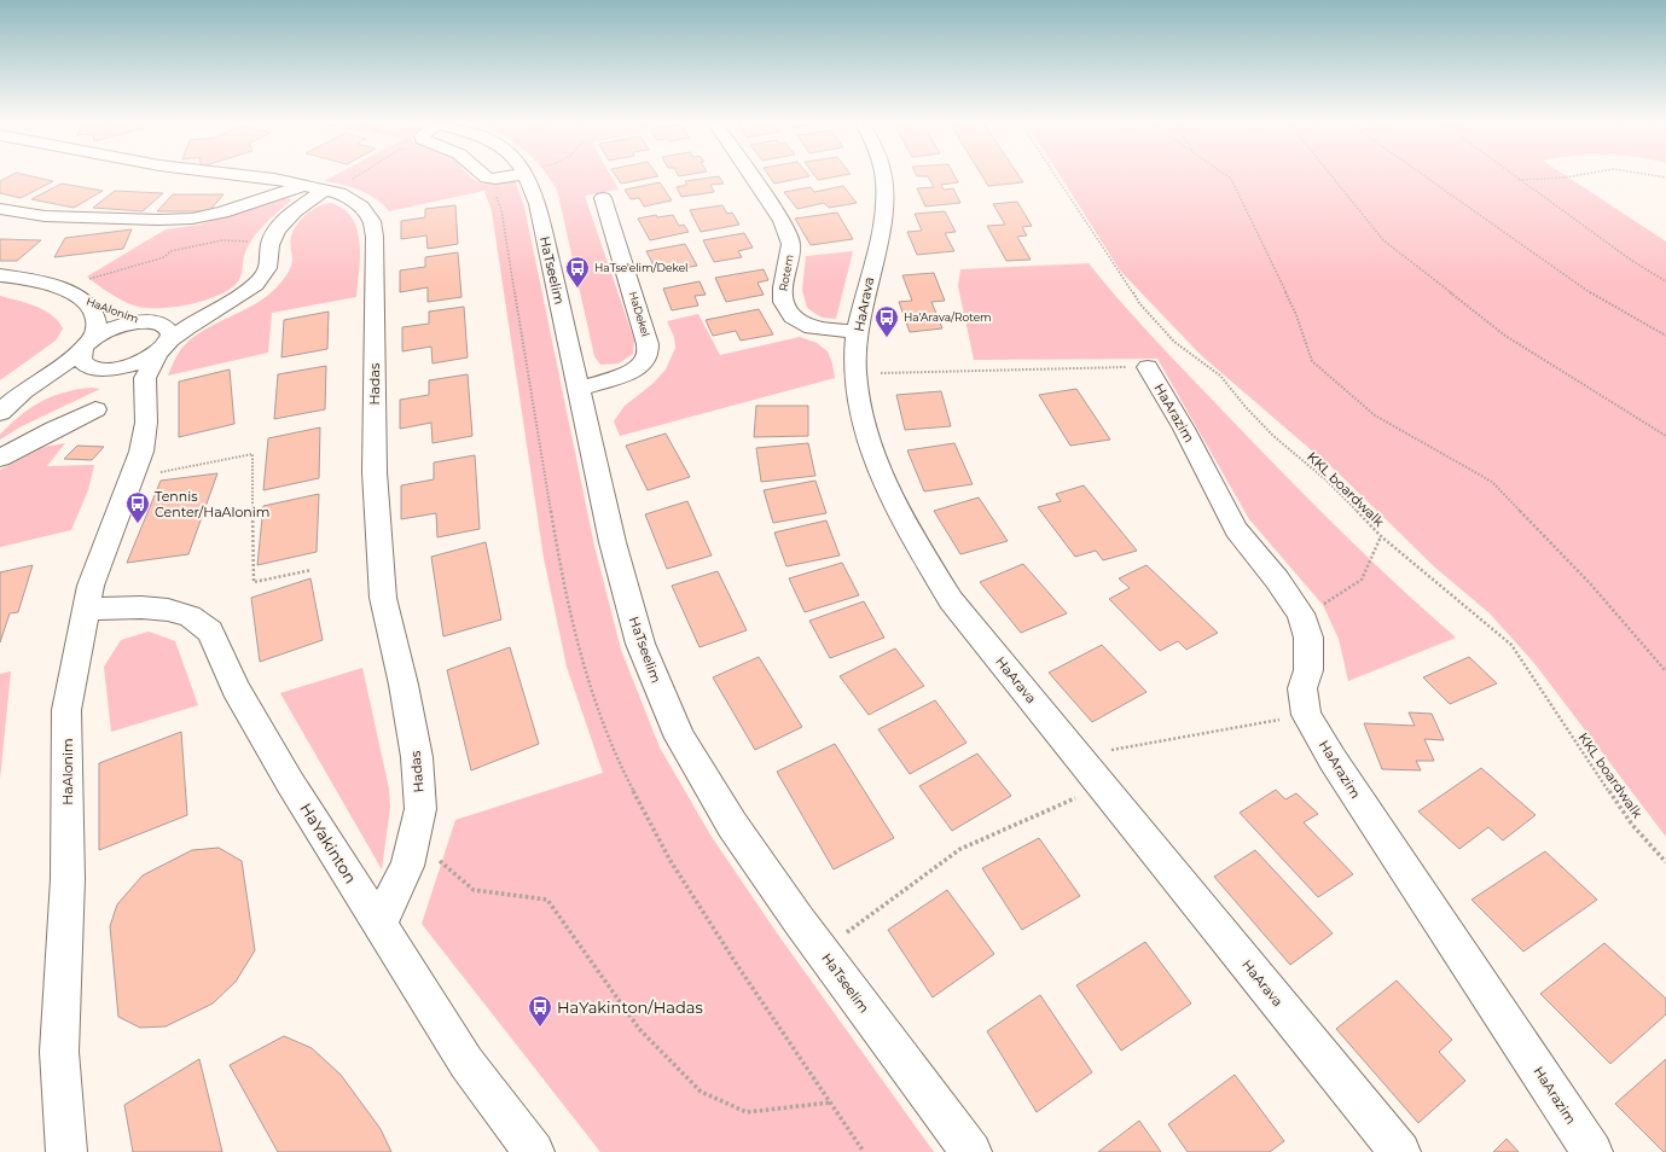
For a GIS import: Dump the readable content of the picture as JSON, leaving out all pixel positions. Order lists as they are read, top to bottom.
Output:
{
  "streets": {
    "street": [
      "HaTseelim",
      "Rotem",
      "HaArava",
      "HaAlonim",
      "HaDekel",
      "Hadas",
      "HaArazim",
      "HaYakinton"
    ],
    "path": ["KKL boardwalk"]
  },
  "crossings": [
    ["HaTseelim", "HaDekel"],
    ["Rotem", "HaArava"],
    ["HaAlonim", "HaYakinton"],
    ["Hadas", "HaYakinton"]
  ],
  "places": {
    "bus stop": [
      "HaTse'elim/Dekel",
      "Ha'Arava/Rotem",
      "Tennis Center/HaAlonim",
      "HaYakinton/Hadas"
    ]
  }
}
